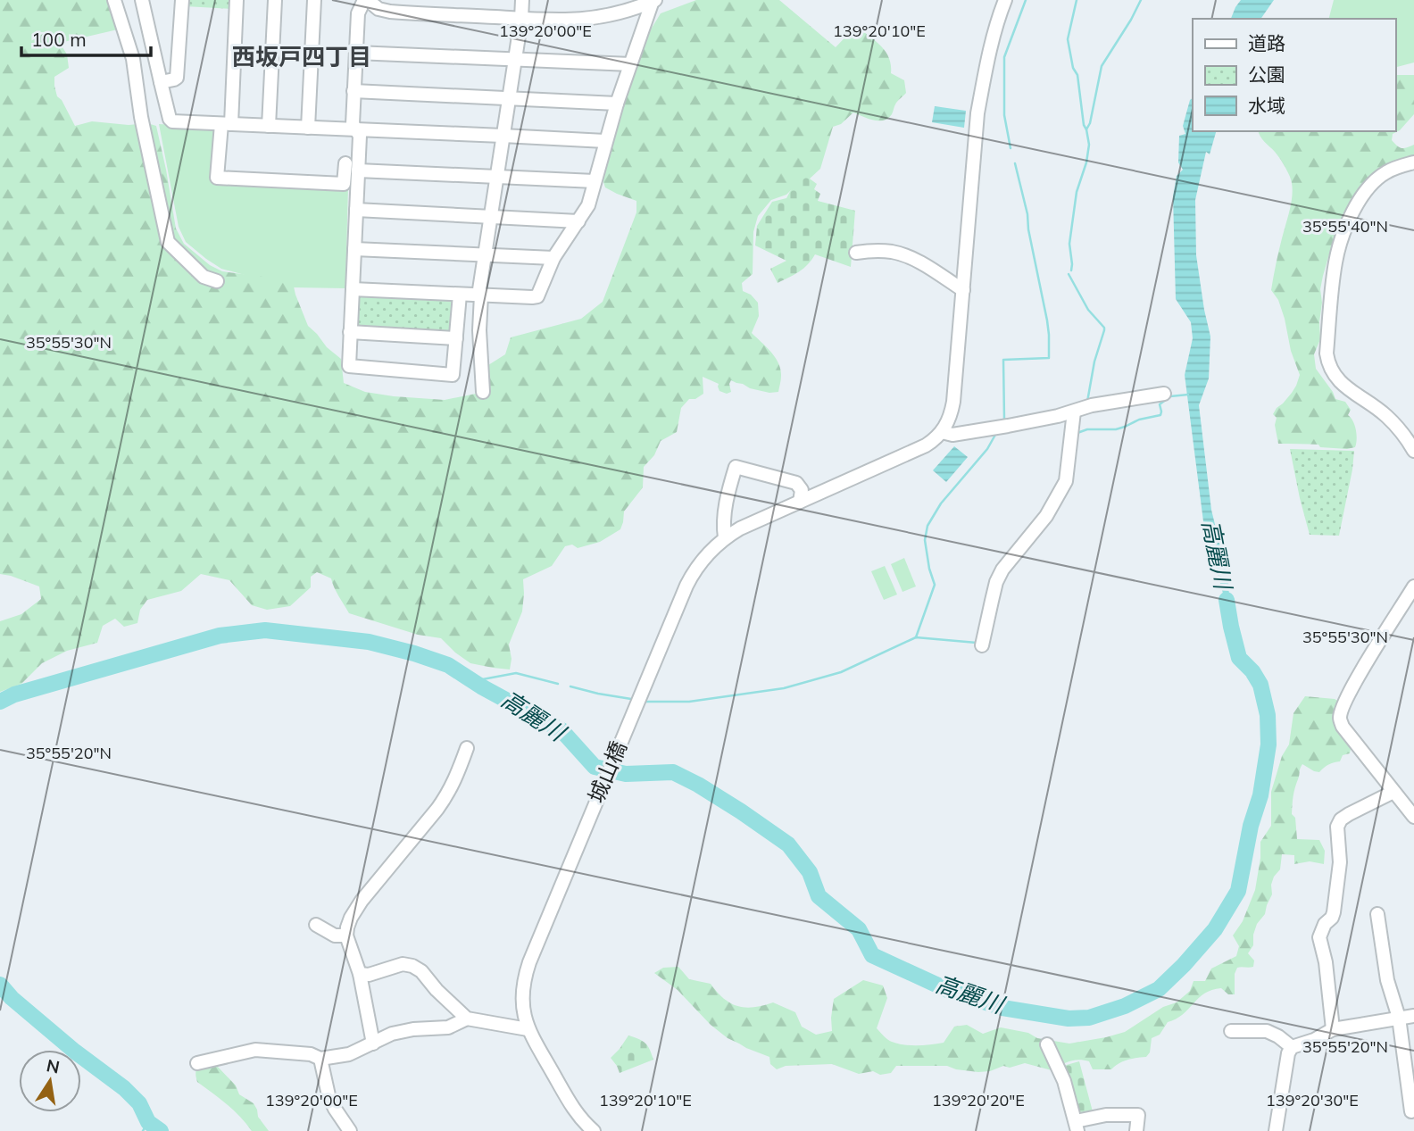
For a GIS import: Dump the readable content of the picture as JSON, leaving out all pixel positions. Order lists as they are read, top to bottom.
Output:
{
  "streets": {
    "street": ["城山橋"]
  },
  "districts": ["西坂戸四丁目"],
  "water": ["高麗川"],
  "legend": ["道路", "公園", "水域"],
  "scale_bar": "100 m",
  "north": "top",
  "coordinates": [
    "139°20'00\"E",
    "139°20'10\"E",
    "35°55'40\"N",
    "35°55'30\"N",
    "35°55'20\"N",
    "139°20'20\"E",
    "139°20'30\"E"
  ]
}
